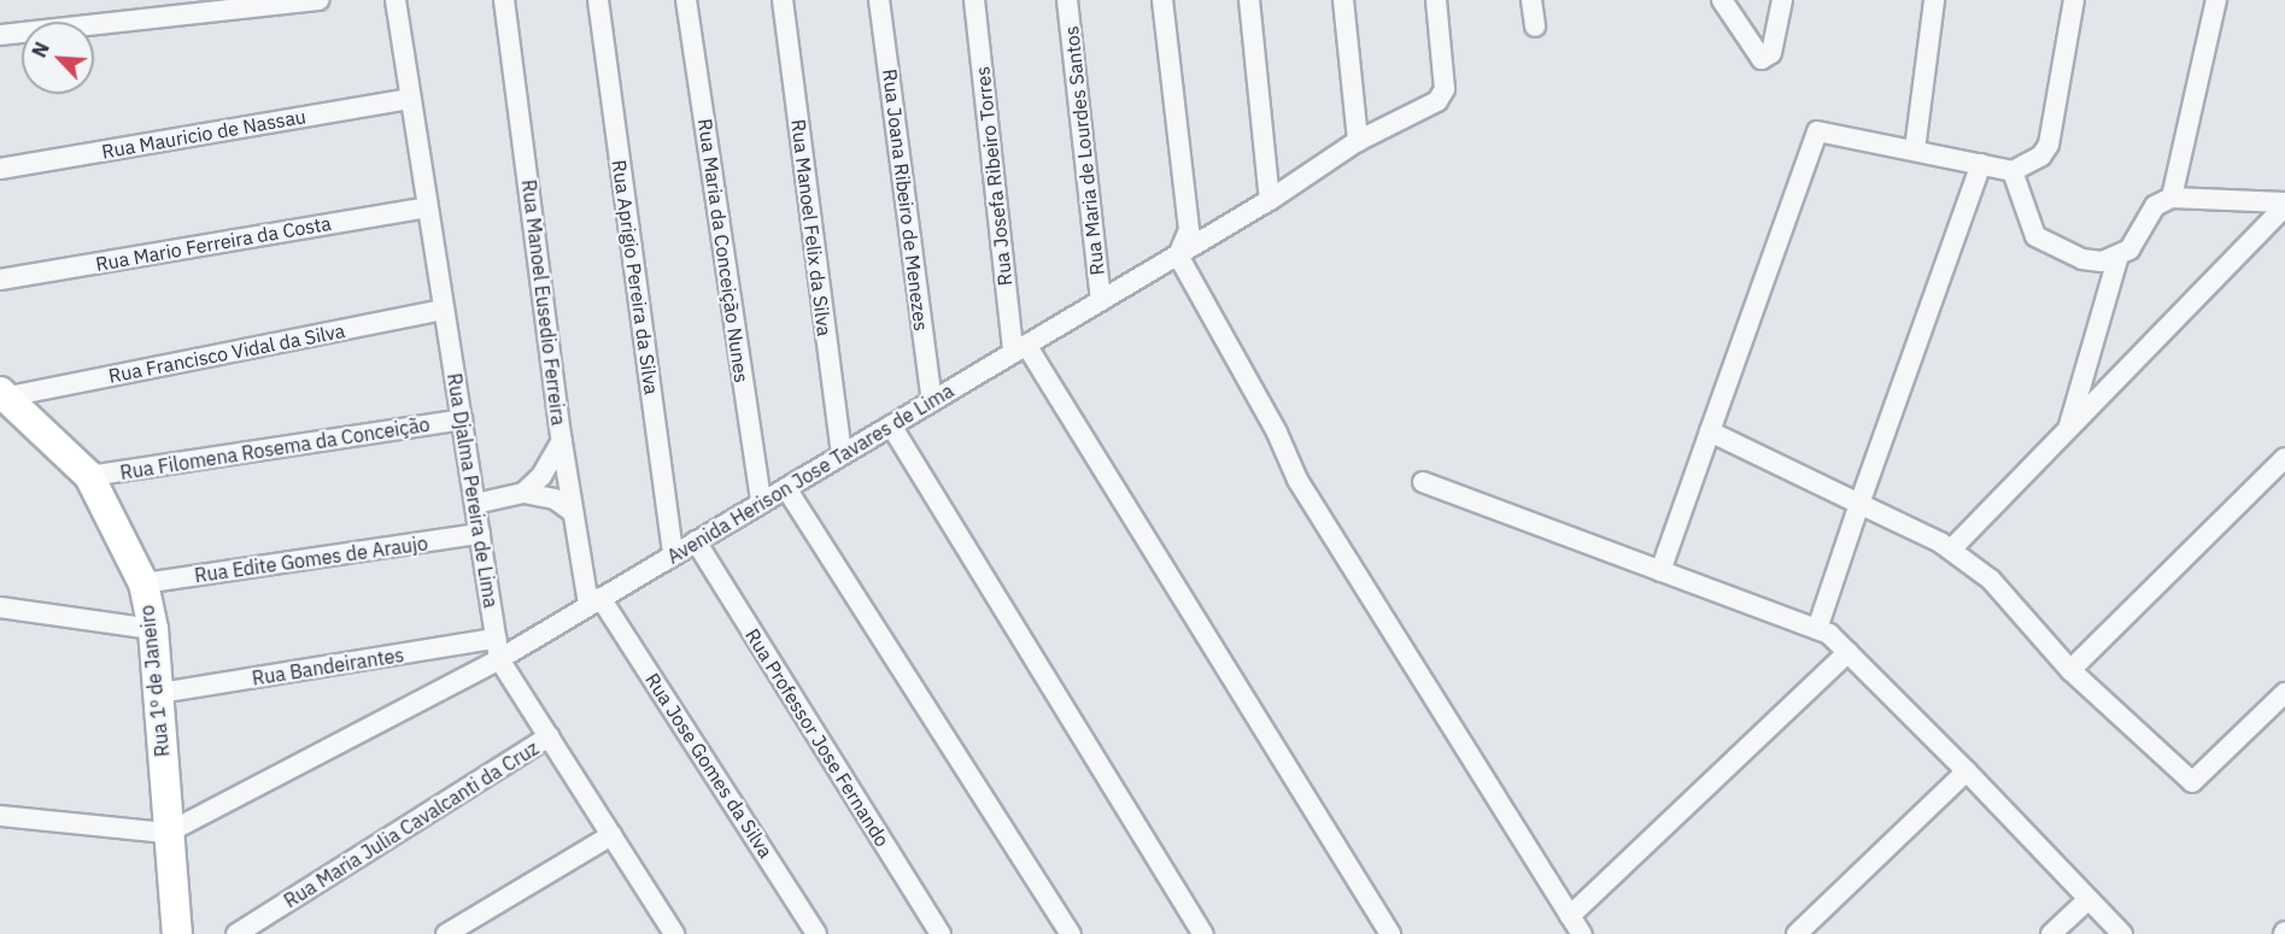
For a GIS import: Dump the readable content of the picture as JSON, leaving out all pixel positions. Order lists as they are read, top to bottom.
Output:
{
  "streets": {
    "main road": ["Rua 1º de Janeiro"],
    "street": [
      "Rua Mauricio de Nassau",
      "Rua Maria de Lourdes Santos",
      "Rua Josefa Ribeiro Torres",
      "Rua Joana Ribeiro de Menezes",
      "Rua Manoel Felix da Silva",
      "Rua Mario Ferreira da Costa",
      "Rua Maria da Conceição Nunes",
      "Rua Aprigio Pereira da Silva",
      "Rua Manoel Eusedio Ferreira",
      "Rua Francisco Vidal da Silva",
      "Rua Filomena Rosema da Conceição",
      "Avenida Herison Jose Tavares de Lima",
      "Rua Djalma Pereira de Lima",
      "Rua Edite Gomes de Araujo",
      "Rua Bandeirantes",
      "Rua Professor Jose Fernando",
      "Rua Jose Gomes da Silva",
      "Rua Maria Julia Cavalcanti da Cruz"
    ]
  },
  "crossings": [
    ["Rua Mauricio de Nassau", "Rua Djalma Pereira de Lima"],
    ["Rua Maria de Lourdes Santos", "Avenida Herison Jose Tavares de Lima"],
    ["Rua Josefa Ribeiro Torres", "Avenida Herison Jose Tavares de Lima"],
    ["Rua Joana Ribeiro de Menezes", "Avenida Herison Jose Tavares de Lima"],
    ["Rua Manoel Felix da Silva", "Avenida Herison Jose Tavares de Lima"],
    ["Rua Mario Ferreira da Costa", "Rua Djalma Pereira de Lima"],
    ["Rua Maria da Conceição Nunes", "Avenida Herison Jose Tavares de Lima"],
    ["Rua Aprigio Pereira da Silva", "Avenida Herison Jose Tavares de Lima"],
    ["Rua Manoel Eusedio Ferreira", "Avenida Herison Jose Tavares de Lima"],
    ["Rua Manoel Eusedio Ferreira", "Rua Jose Gomes da Silva"],
    ["Rua Francisco Vidal da Silva", "Rua Djalma Pereira de Lima"],
    ["Rua Francisco Vidal da Silva", "Rua 1º de Janeiro"],
    ["Rua Filomena Rosema da Conceição", "Rua Djalma Pereira de Lima"],
    ["Rua Filomena Rosema da Conceição", "Rua 1º de Janeiro"],
    ["Avenida Herison Jose Tavares de Lima", "Rua Djalma Pereira de Lima"],
    ["Avenida Herison Jose Tavares de Lima", "Rua Bandeirantes"],
    ["Avenida Herison Jose Tavares de Lima", "Rua 1º de Janeiro"],
    ["Avenida Herison Jose Tavares de Lima", "Rua Professor Jose Fernando"],
    ["Avenida Herison Jose Tavares de Lima", "Rua Jose Gomes da Silva"],
    ["Rua Djalma Pereira de Lima", "Rua Edite Gomes de Araujo"],
    ["Rua Djalma Pereira de Lima", "Rua Bandeirantes"],
    ["Rua Djalma Pereira de Lima", "Rua Maria Julia Cavalcanti da Cruz"],
    ["Rua Edite Gomes de Araujo", "Rua 1º de Janeiro"],
    ["Rua Bandeirantes", "Rua 1º de Janeiro"]
  ],
  "north": "top left"
}
